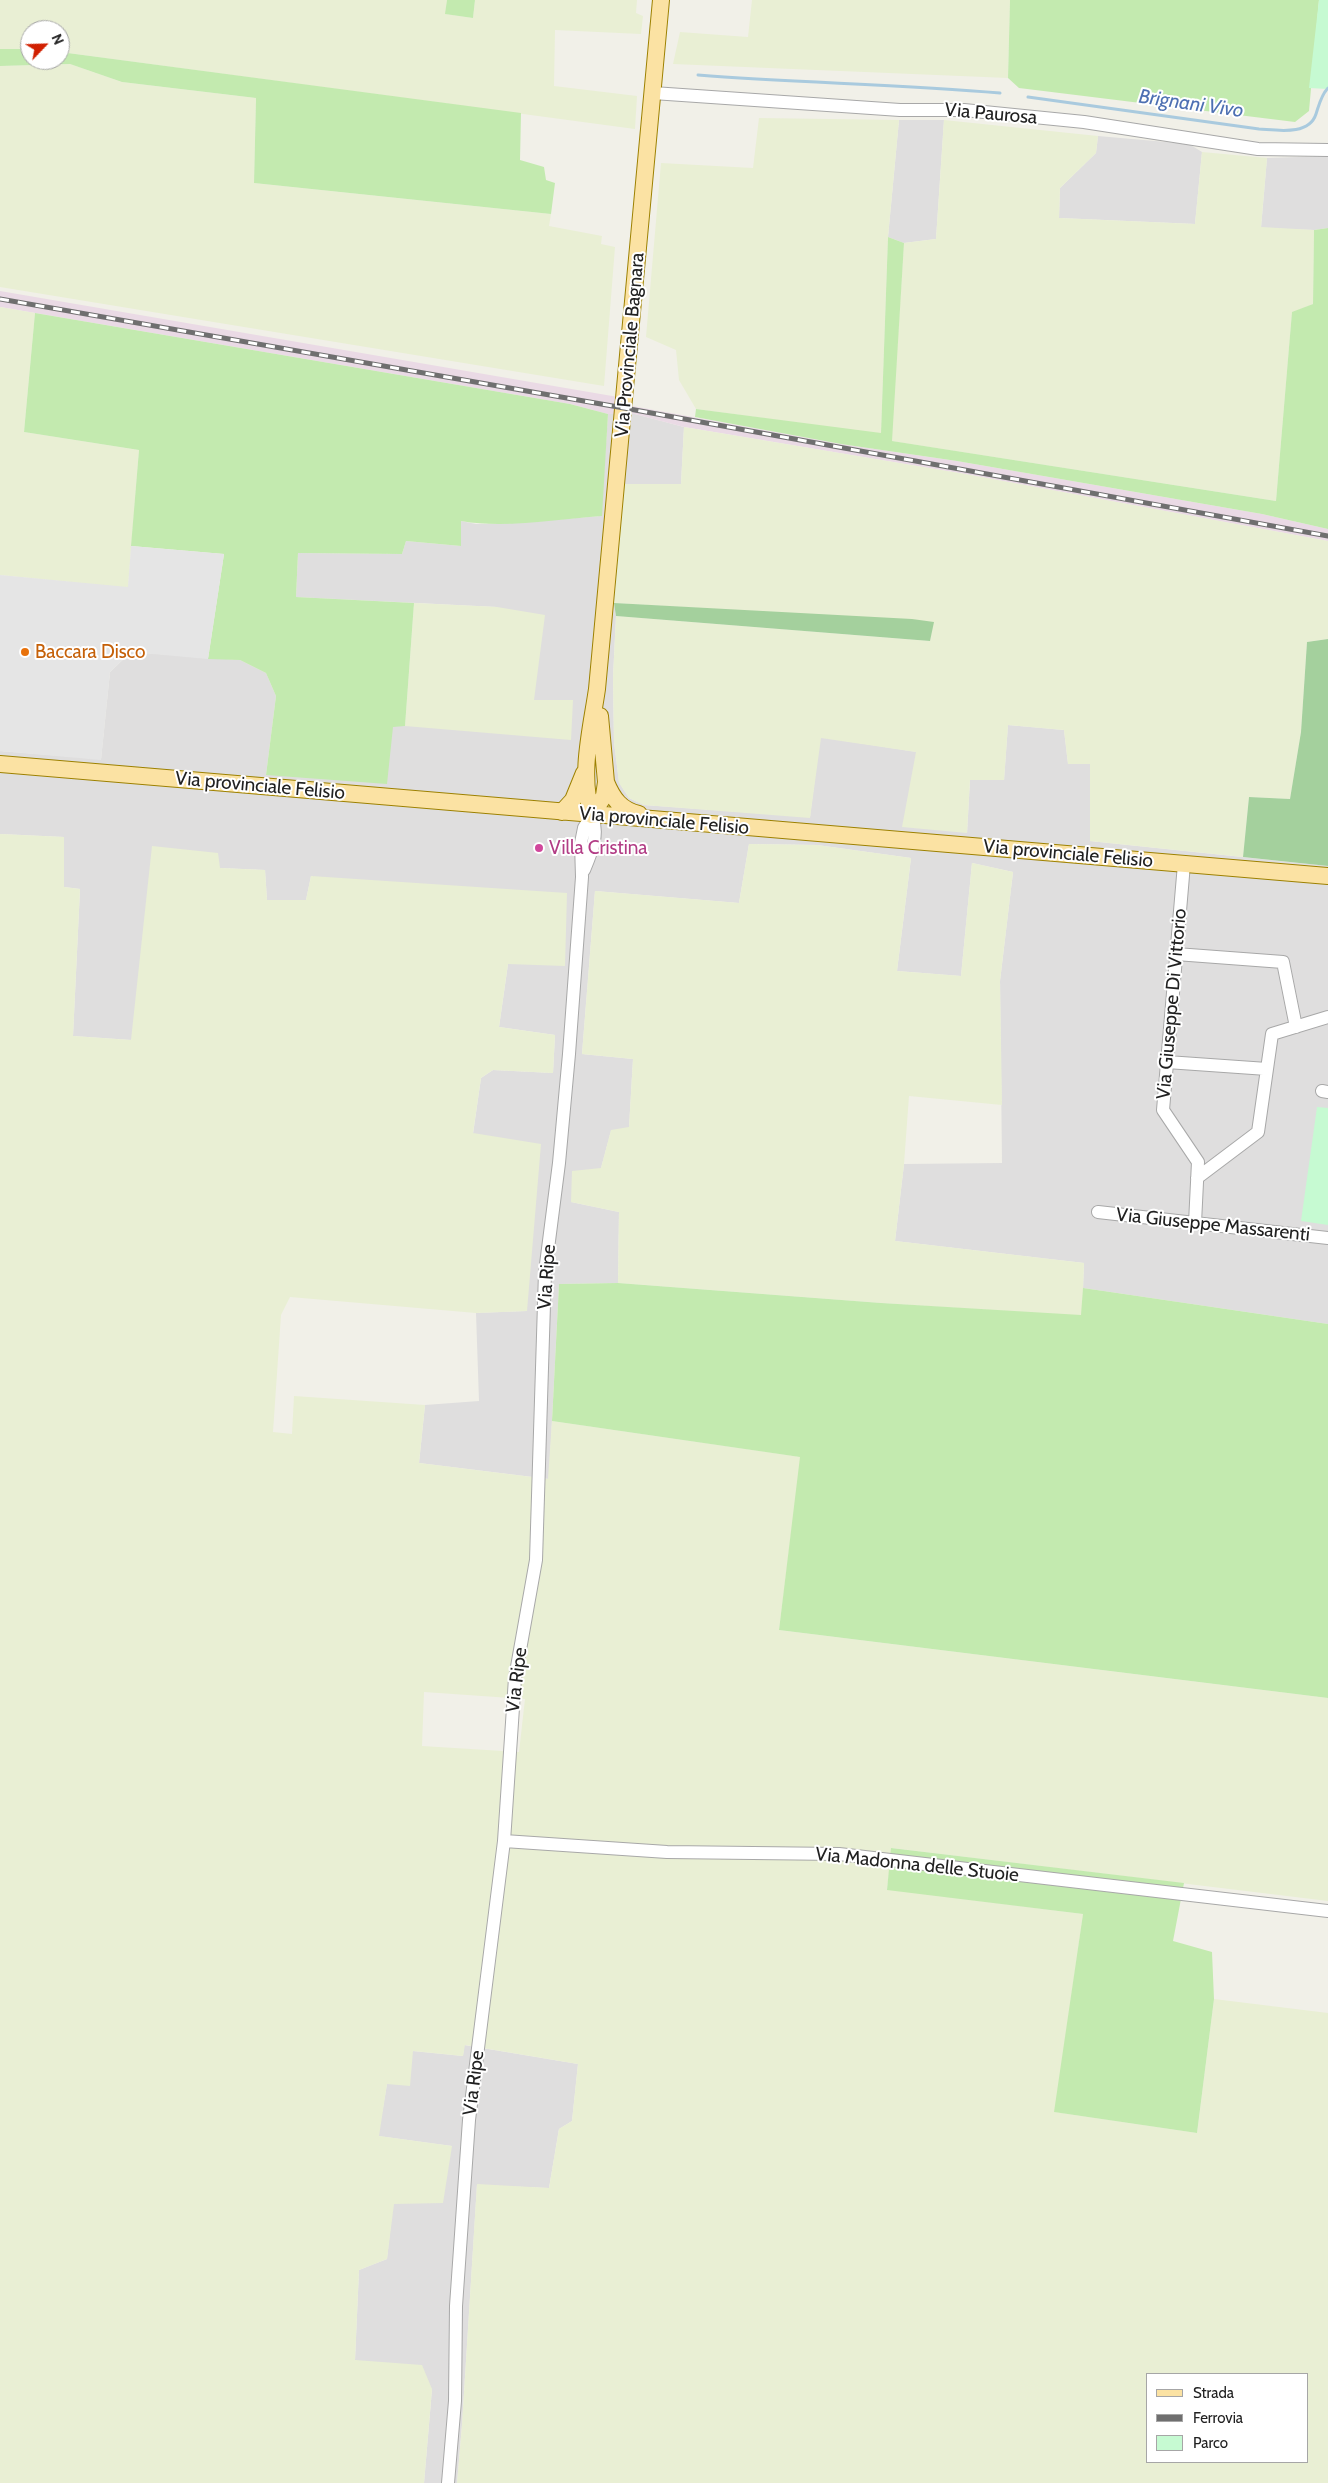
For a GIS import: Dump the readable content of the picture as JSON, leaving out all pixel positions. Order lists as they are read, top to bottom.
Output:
{
  "streets": {
    "main road": ["Via Provinciale Bagnara", "Via provinciale Felisio"],
    "street": [
      "Via Paurosa",
      "Via Giuseppe Di Vittorio",
      "Via Giuseppe Massarenti",
      "Via Ripe",
      "Via Madonna delle Stuoie"
    ]
  },
  "crossings": [
    ["Via Paurosa", "Via Provinciale Bagnara"],
    ["Via Provinciale Bagnara", "Via provinciale Felisio"],
    ["Via Provinciale Bagnara", "Via Ripe"],
    ["Via provinciale Felisio", "Via Giuseppe Di Vittorio"],
    ["Via provinciale Felisio", "Via Ripe"],
    ["Via Giuseppe Di Vittorio", "Via Giuseppe Massarenti"],
    ["Via Ripe", "Via Madonna delle Stuoie"]
  ],
  "water": ["Brignani Vivo"],
  "places": ["Baccara Disco", "Villa Cristina"],
  "legend": ["Strada", "Ferrovia", "Parco"],
  "north": "top right"
}
